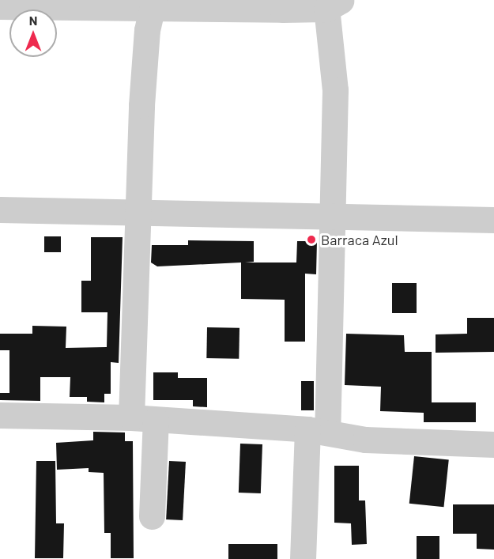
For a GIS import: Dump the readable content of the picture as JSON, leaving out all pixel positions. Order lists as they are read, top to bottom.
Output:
{
  "places": ["Barraca Azul"],
  "north": "top"
}
